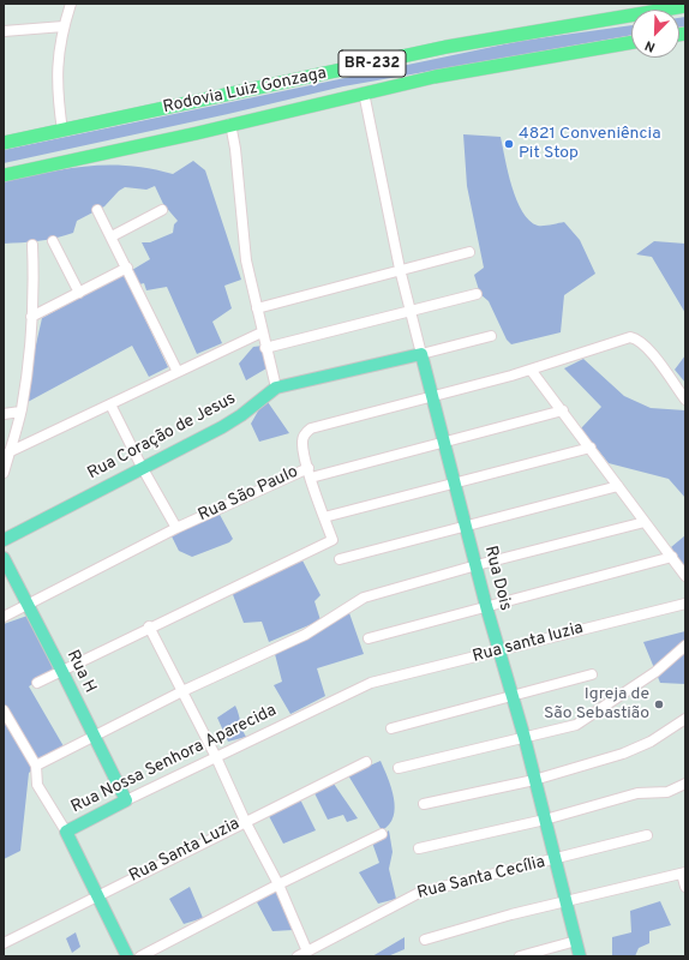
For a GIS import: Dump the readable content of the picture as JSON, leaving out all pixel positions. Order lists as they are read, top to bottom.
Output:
{
  "streets": {
    "highway": ["BR-232", "Rodovia Luiz Gonzaga"],
    "main road": [
      "Rua Coração de Jesus",
      "Rua Dois",
      "Rua H",
      "Rua Nossa Senhora Aparecida"
    ],
    "street": [
      "Rua São Paulo",
      "Rua santa luzia",
      "Rua Santa Luzia",
      "Rua Santa Cecília"
    ]
  },
  "crossings": [
    ["Rodovia Luiz Gonzaga", "Rua Dois"],
    ["Rua Coração de Jesus", "Rua Dois"],
    ["Rua São Paulo", "Rua Dois"],
    ["Rua São Paulo", "Rua H"],
    ["Rua Dois", "Rua santa luzia"],
    ["Rua Dois", "Rua Santa Cecília"],
    ["Rua santa luzia", "Rua Nossa Senhora Aparecida"],
    ["Rua H", "Rua Nossa Senhora Aparecida"],
    ["Rua Nossa Senhora Aparecida", "Rua Santa Luzia"]
  ],
  "places": ["4821 Conveniência Pit Stop", "Igreja de São Sebastião"],
  "north": "bottom left"
}
